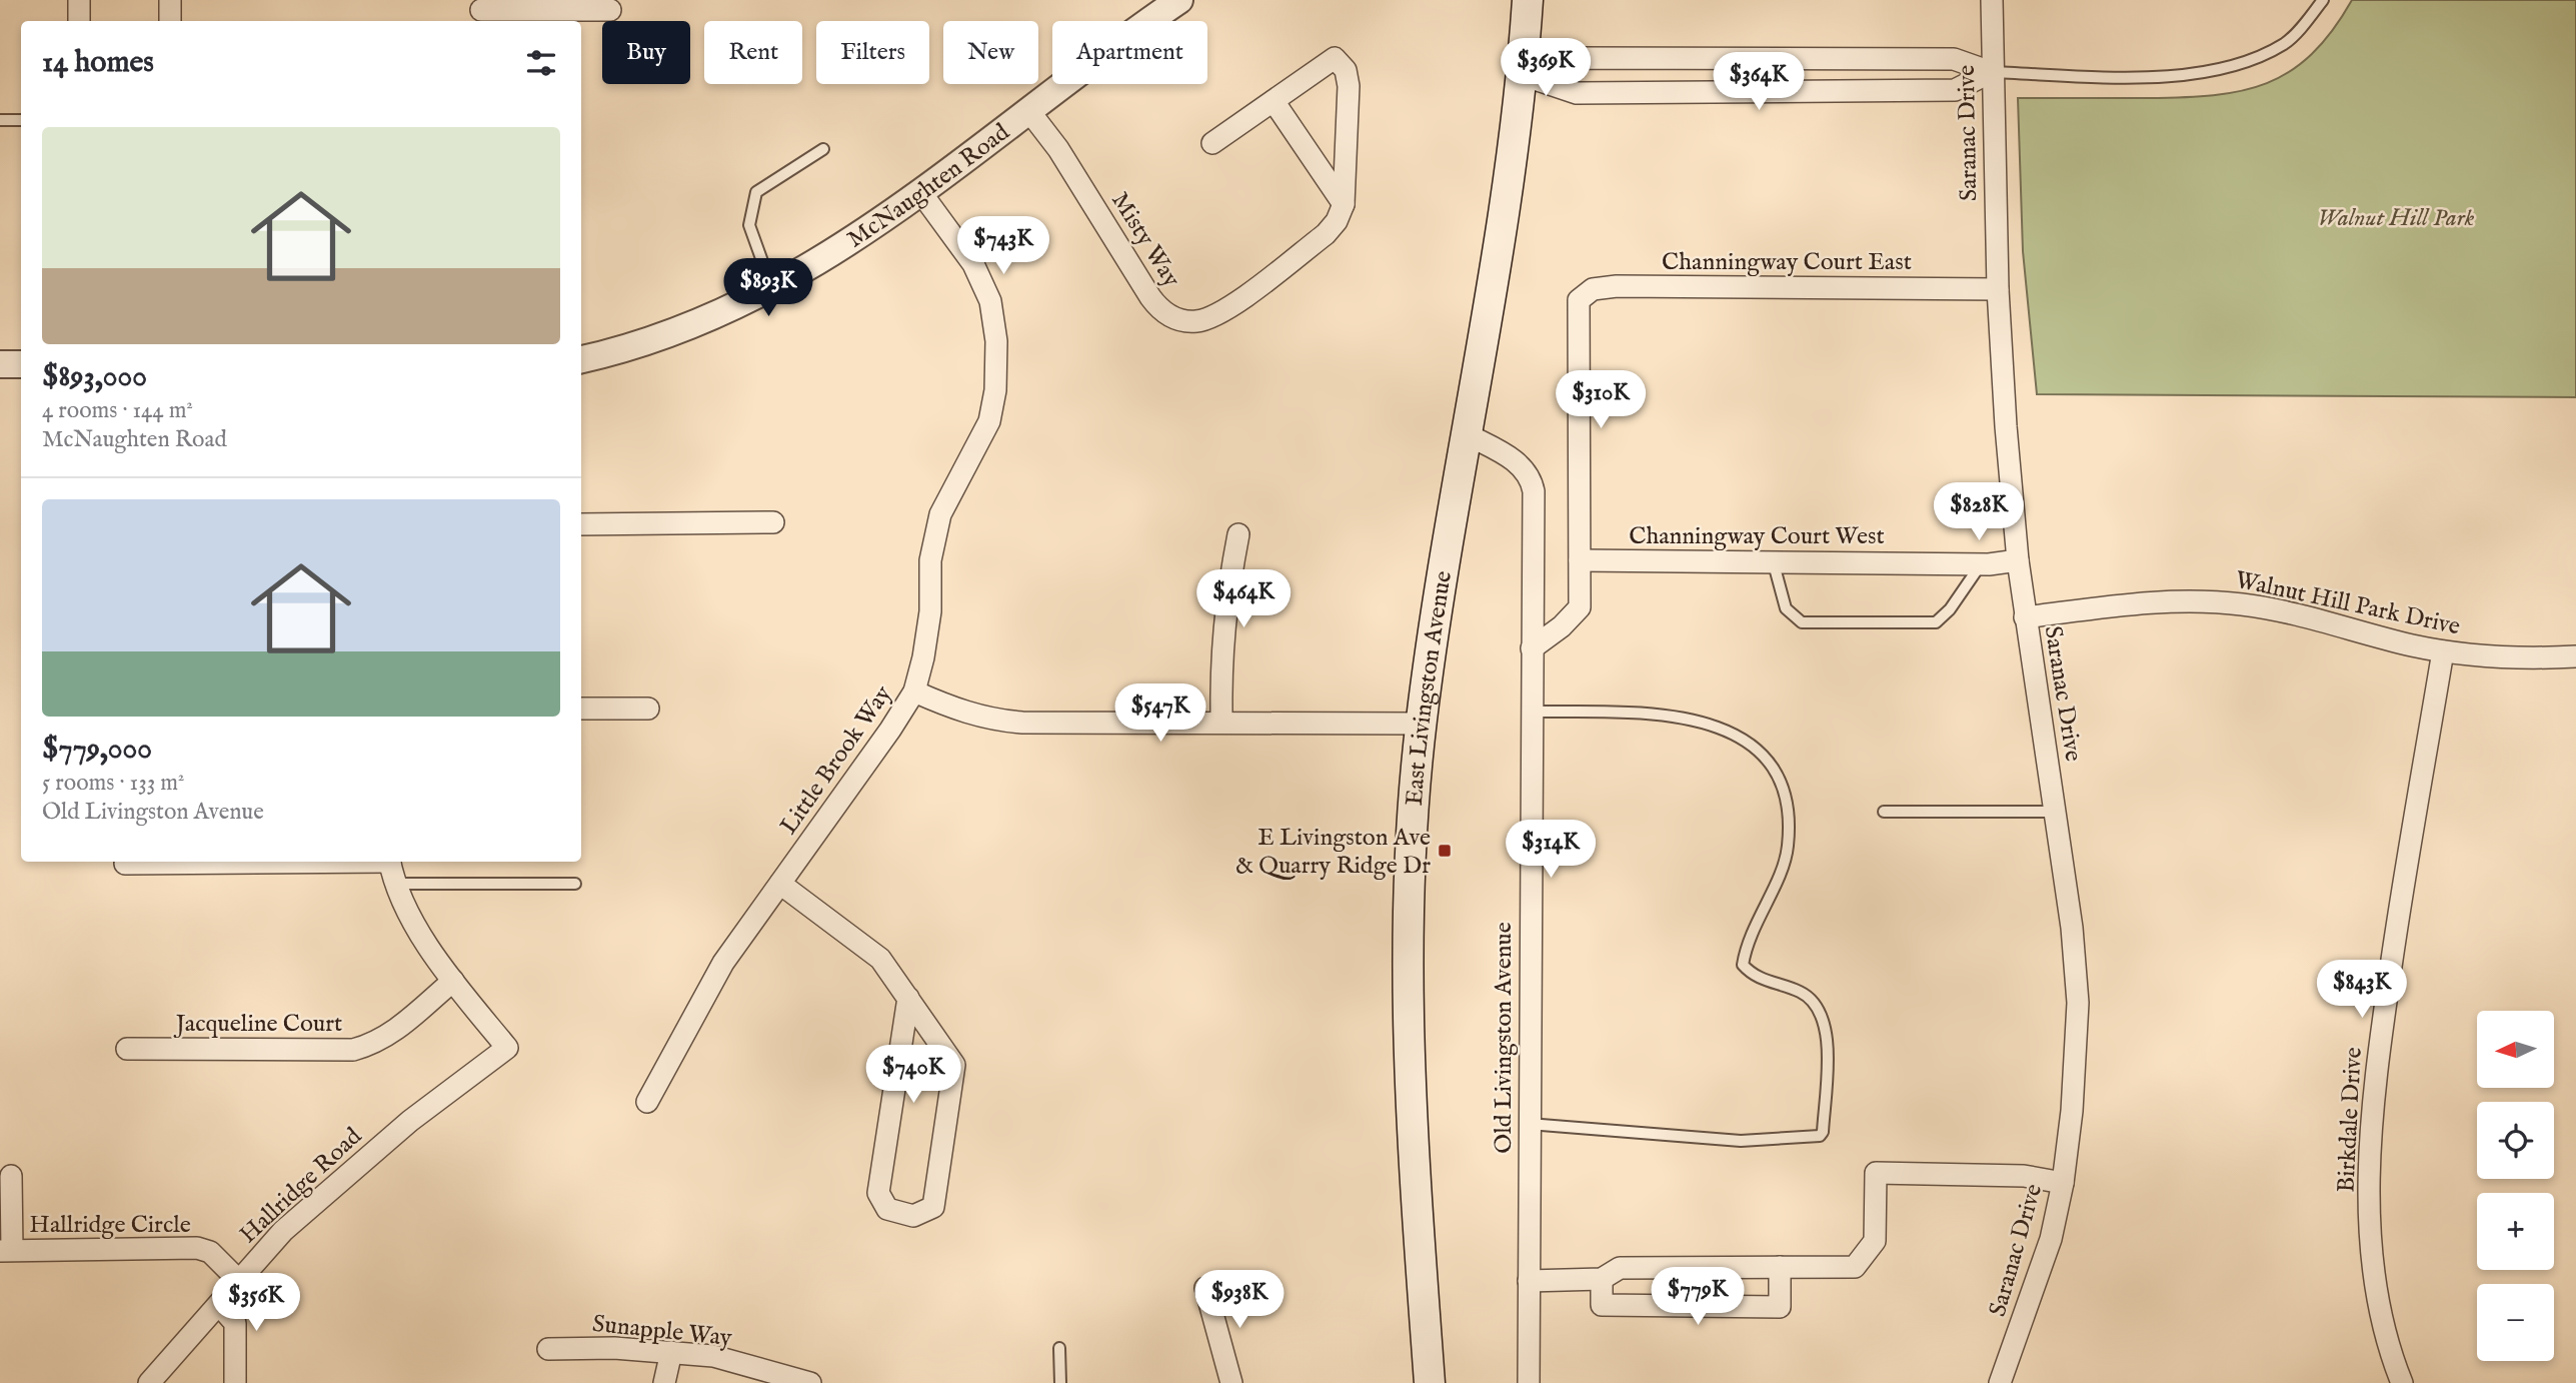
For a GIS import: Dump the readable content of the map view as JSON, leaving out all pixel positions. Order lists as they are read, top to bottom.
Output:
{
  "streets": {
    "main road": ["East Livingston Avenue"],
    "street": [
      "Saranac Drive",
      "McNaughten Road",
      "Misty Way",
      "Channingway Court East",
      "Channingway Court West",
      "Walnut Hill Park Drive",
      "Little Brook Way",
      "Jacqueline Court",
      "Old Livingston Avenue",
      "Birkdale Drive",
      "Hallridge Road",
      "Hallridge Circle",
      "Sunapple Way"
    ]
  },
  "crossings": [
    ["Saranac Drive", "Channingway Court East"],
    ["Saranac Drive", "Channingway Court West"],
    ["Saranac Drive", "Walnut Hill Park Drive"],
    ["McNaughten Road", "Misty Way"],
    ["McNaughten Road", "Little Brook Way"],
    ["Channingway Court East", "Channingway Court West"],
    ["Walnut Hill Park Drive", "Birkdale Drive"],
    ["East Livingston Avenue", "Old Livingston Avenue"],
    ["Jacqueline Court", "Hallridge Road"],
    ["Hallridge Road", "Hallridge Circle"]
  ],
  "parks": ["Walnut Hill Park"],
  "places": {
    "transit": ["E Livingston Ave & Quarry Ridge Dr"]
  },
  "north": "left",
  "page": {
    "chip": [
      "Buy",
      "Rent",
      "Filters",
      "New",
      "Apartment"
    ],
    "heading": "14 homes",
    "price": [
      "$369K",
      "$364K",
      "$743K",
      "$893K",
      "$310K",
      "$828K",
      "$464K",
      "$547K",
      "$314K",
      "$843K",
      "$740K",
      "$779K",
      "$938K",
      "$356K"
    ],
    "list": [
      {
        "name": "$893,000",
        "note": "4 rooms · 144 m² · McNaughten Road"
      },
      {
        "name": "$779,000",
        "note": "5 rooms · 133 m² · Old Livingston Avenue"
      }
    ],
    "map_buttons": ["+", "−"]
  }
}
